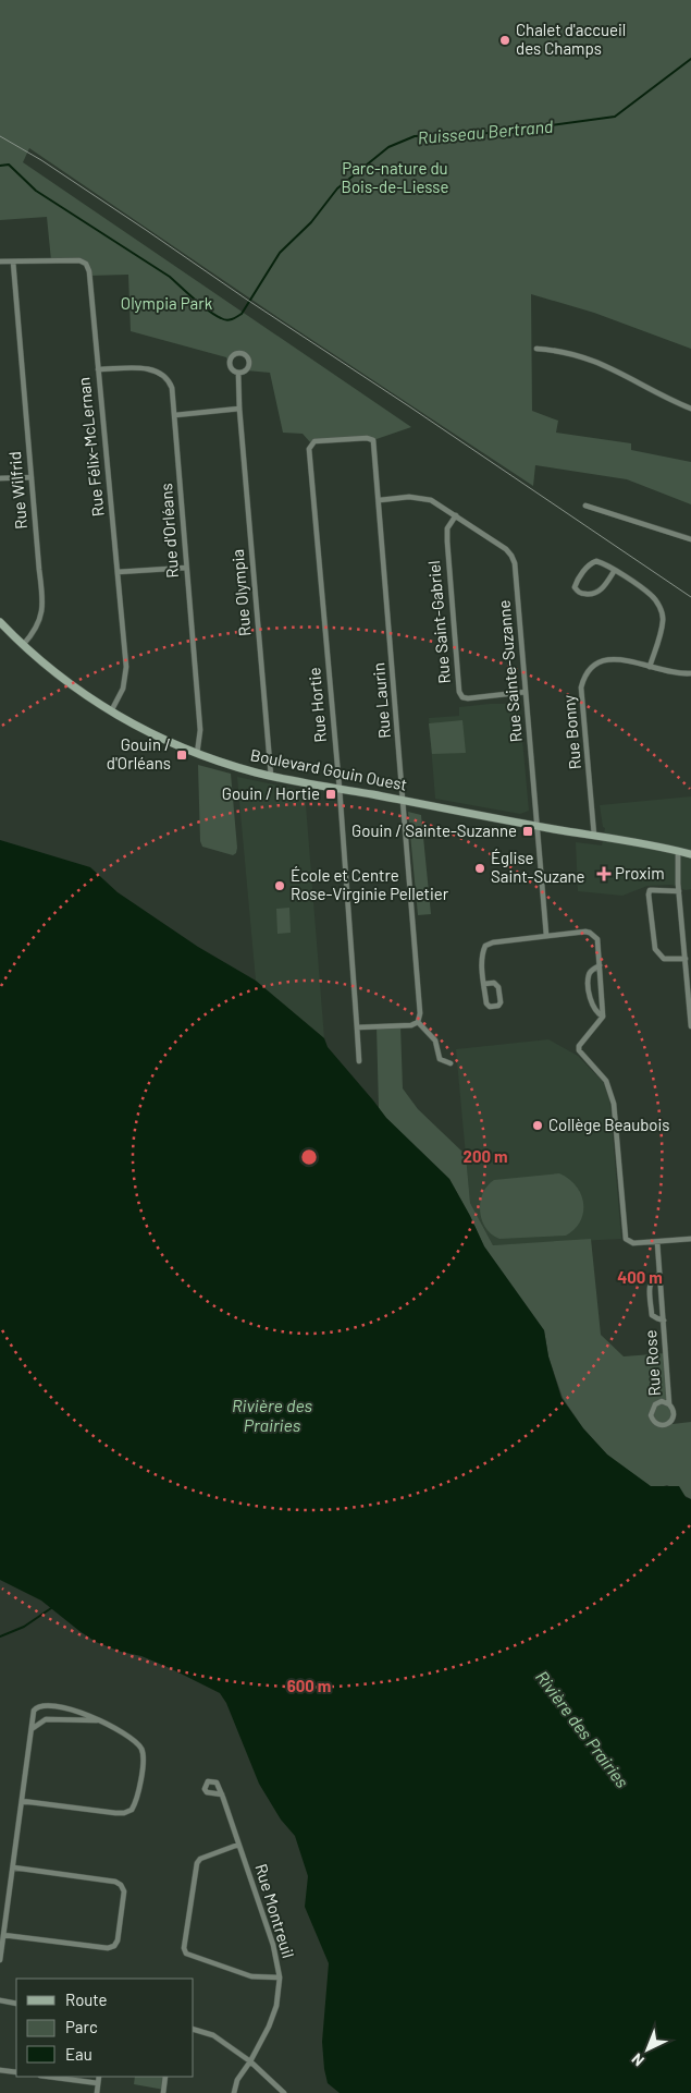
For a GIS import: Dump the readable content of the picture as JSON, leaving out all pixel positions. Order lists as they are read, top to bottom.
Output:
{
  "streets": {
    "main road": ["Boulevard Gouin Ouest"],
    "street": [
      "Rue Félix-McLernan",
      "Rue Wilfrid",
      "Rue d'Orléans",
      "Rue Olympia",
      "Rue Saint-Gabriel",
      "Rue Sainte-Suzanne",
      "Rue Laurin",
      "Rue Hortie",
      "Rue Bonny",
      "Rue Rose",
      "Rue Montreuil"
    ]
  },
  "crossings": [
    ["Rue Félix-McLernan", "Rue Wilfrid"],
    ["Rue Félix-McLernan", "Rue d'Orléans"],
    ["Rue Félix-McLernan", "Boulevard Gouin Ouest"],
    ["Rue Wilfrid", "Boulevard Gouin Ouest"],
    ["Rue d'Orléans", "Boulevard Gouin Ouest"],
    ["Rue Olympia", "Boulevard Gouin Ouest"],
    ["Rue Saint-Gabriel", "Rue Sainte-Suzanne"],
    ["Rue Sainte-Suzanne", "Rue Laurin"],
    ["Rue Sainte-Suzanne", "Boulevard Gouin Ouest"],
    ["Rue Laurin", "Rue Hortie"],
    ["Rue Laurin", "Boulevard Gouin Ouest"],
    ["Rue Hortie", "Boulevard Gouin Ouest"],
    ["Rue Bonny", "Boulevard Gouin Ouest"]
  ],
  "water": ["Ruisseau Bertrand", "Rivière des Prairies"],
  "parks": ["Parc-nature du Bois-de-Liesse", "Olympia Park"],
  "places": {
    "other": [
      "Chalet d'accueil des Champs",
      "Église Saint-Suzane",
      "École et Centre Rose-Virginie Pelletier",
      "Collège Beaubois"
    ],
    "transit": ["Gouin / d'Orléans", "Gouin / Hortie", "Gouin / Sainte-Suzanne"],
    "health": ["Proxim"]
  },
  "legend": ["Route", "Parc", "Eau"],
  "north": "bottom left",
  "rings": ["200 m", "400 m", "600 m"]
}
